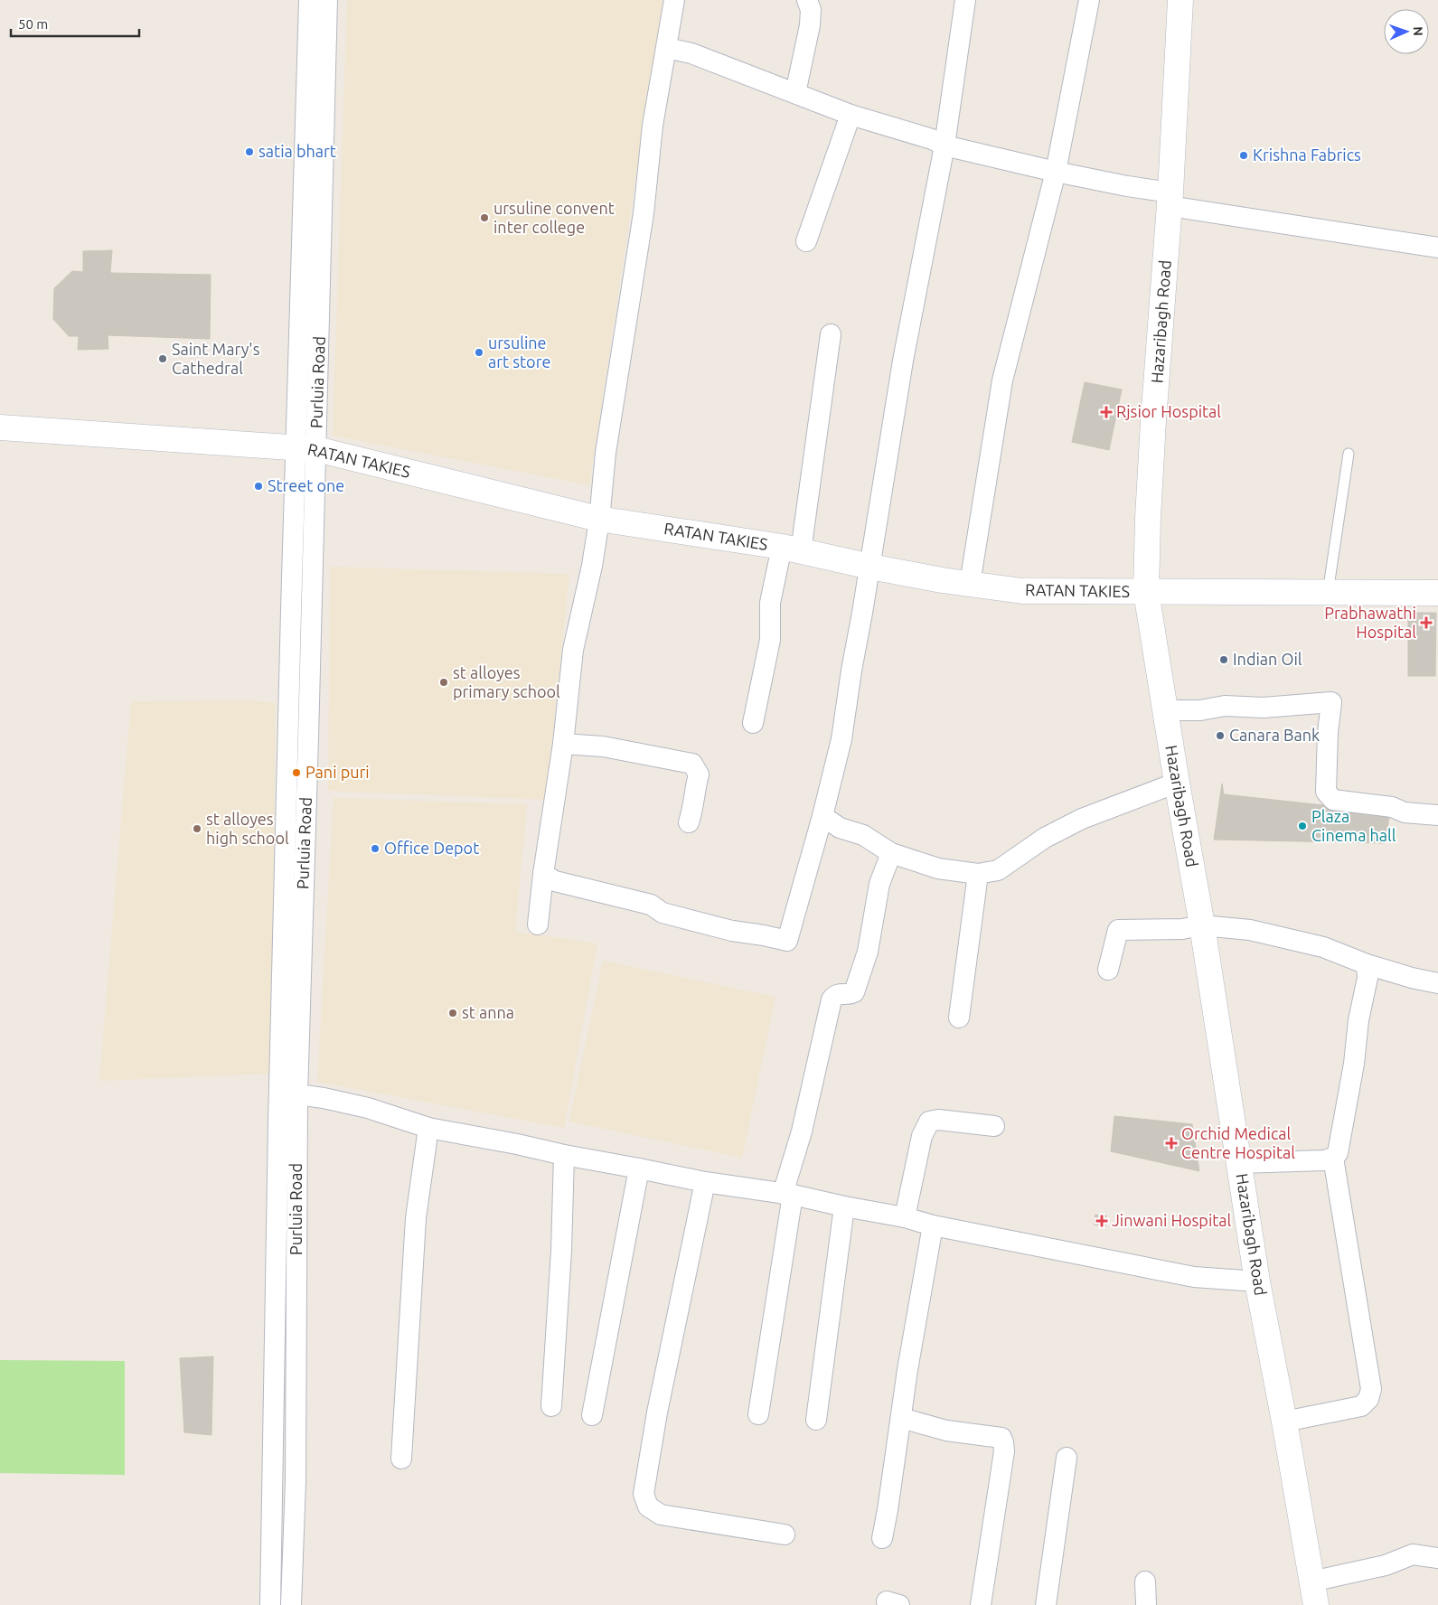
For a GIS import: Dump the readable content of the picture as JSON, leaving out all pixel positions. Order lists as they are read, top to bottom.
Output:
{
  "streets": {
    "main road": ["Hazaribagh Road", "RATAN TAKIES"],
    "street": ["Purluia Road"]
  },
  "crossings": [
    ["Hazaribagh Road", "RATAN TAKIES"],
    ["Purluia Road", "RATAN TAKIES"]
  ],
  "places": {
    "other": [
      "satia bhart",
      "Krishna Fabrics",
      "ursuline convent inter college",
      "ursuline art store",
      "Saint Mary's Cathedral",
      "Street one",
      "Indian Oil",
      "st alloyes primary school",
      "Canara Bank",
      "Pani puri",
      "Plaza Cinema hall",
      "st alloyes high school",
      "Office Depot",
      "st anna"
    ],
    "health": [
      "Rjsior Hospital",
      "Prabhawathi Hospital",
      "Orchid Medical Centre Hospital",
      "Jinwani Hospital"
    ]
  },
  "scale_bar": "50 m",
  "north": "right"
}
